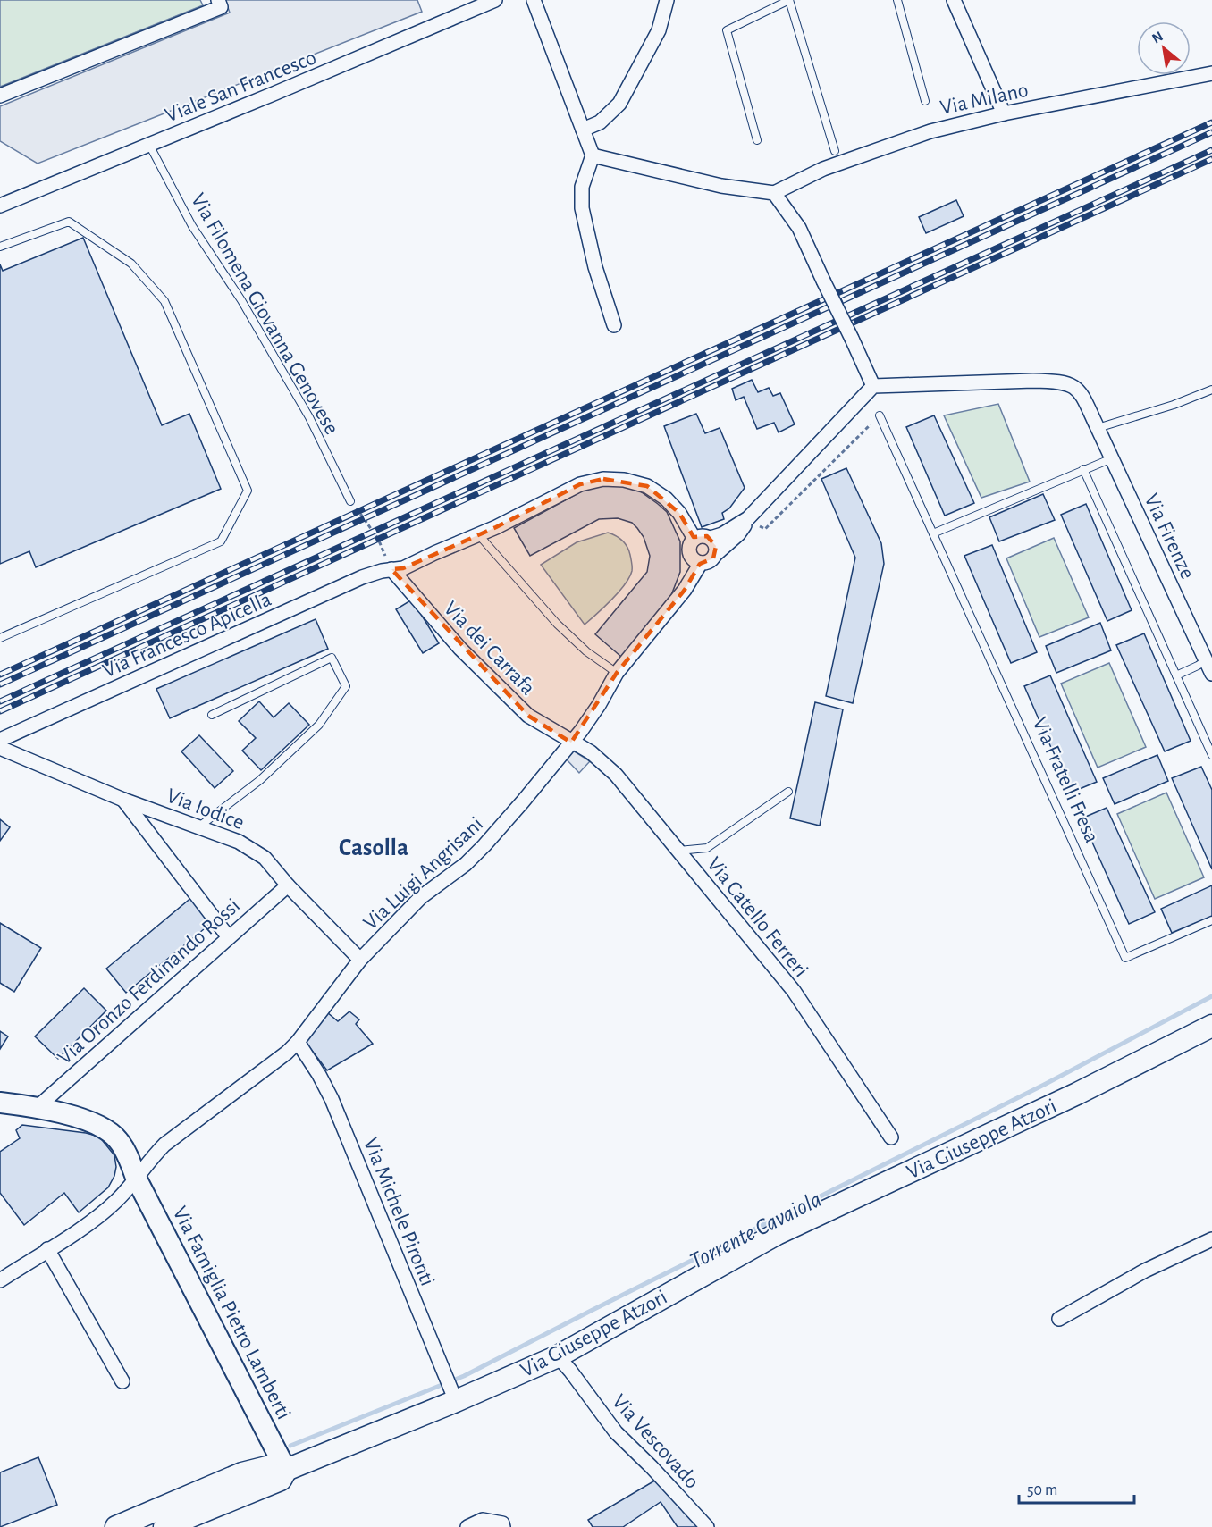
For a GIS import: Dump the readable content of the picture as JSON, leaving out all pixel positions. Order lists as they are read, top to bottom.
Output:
{
  "streets": {
    "main road": ["Via Giuseppe Atzori", "Via Famiglia Pietro Lamberti"],
    "street": [
      "Viale San Francesco",
      "Via Milano",
      "Via Firenze",
      "Via Francesco Apicella",
      "Via dei Carrafa",
      "Via Iodice",
      "Via Luigi Angrisani",
      "Via Catello Ferreri",
      "Via Oronzo Ferdinando Rossi",
      "Via Michele Pironti",
      "Via Vescovado"
    ],
    "lane": ["Via Filomena Giovanna Genovese", "Via Fratelli Fresa"]
  },
  "crossings": [
    ["Viale San Francesco", "Via Filomena Giovanna Genovese"],
    ["Via Francesco Apicella", "Via dei Carrafa"],
    ["Via Francesco Apicella", "Via Luigi Angrisani"],
    ["Via dei Carrafa", "Via Luigi Angrisani"],
    ["Via dei Carrafa", "Via Catello Ferreri"],
    ["Via Iodice", "Via Luigi Angrisani"],
    ["Via Iodice", "Via Oronzo Ferdinando Rossi"],
    ["Via Luigi Angrisani", "Via Catello Ferreri"],
    ["Via Luigi Angrisani", "Via Michele Pironti"],
    ["Via Luigi Angrisani", "Via Famiglia Pietro Lamberti"],
    ["Via Oronzo Ferdinando Rossi", "Via Famiglia Pietro Lamberti"],
    ["Via Giuseppe Atzori", "Via Michele Pironti"],
    ["Via Giuseppe Atzori", "Via Famiglia Pietro Lamberti"],
    ["Via Giuseppe Atzori", "Via Vescovado"]
  ],
  "districts": ["Casolla"],
  "water": ["Torrente Cavaiola"],
  "scale_bar": "50 m",
  "north": "top left"
}
